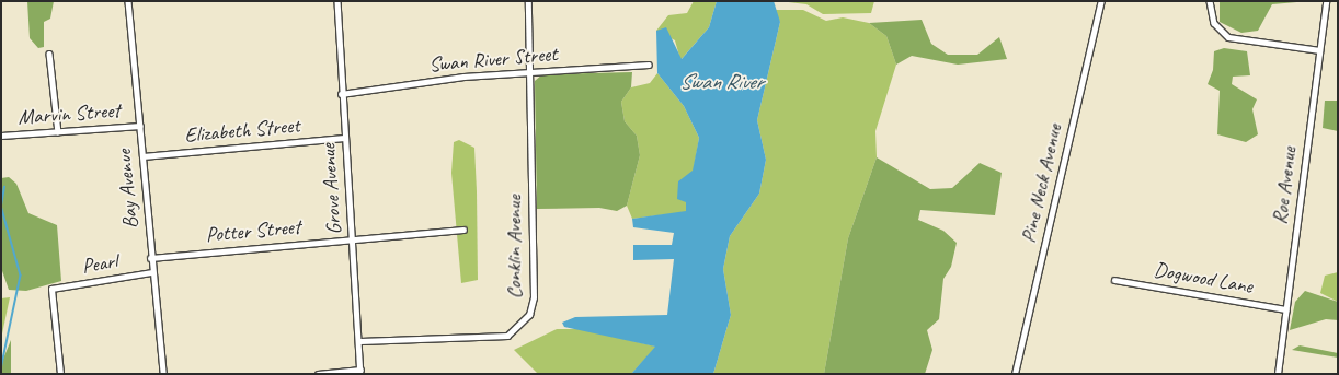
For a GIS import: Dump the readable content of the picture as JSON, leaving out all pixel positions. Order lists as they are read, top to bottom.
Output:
{
  "streets": {
    "street": [
      "Swan River Street",
      "Marvin Street",
      "Elizabeth Street",
      "Pine Neck Avenue",
      "Roe Avenue",
      "Bay Avenue",
      "Grove Avenue",
      "Potter Street",
      "Conklin Avenue",
      "Pearl",
      "Dogwood Lane"
    ]
  },
  "crossings": [
    ["Swan River Street", "Grove Avenue"],
    ["Swan River Street", "Conklin Avenue"],
    ["Marvin Street", "Bay Avenue"],
    ["Elizabeth Street", "Bay Avenue"],
    ["Elizabeth Street", "Grove Avenue"],
    ["Roe Avenue", "Dogwood Lane"],
    ["Bay Avenue", "Potter Street"],
    ["Bay Avenue", "Pearl"],
    ["Grove Avenue", "Potter Street"],
    ["Grove Avenue", "Conklin Avenue"]
  ],
  "water": ["Swan River"]
}
